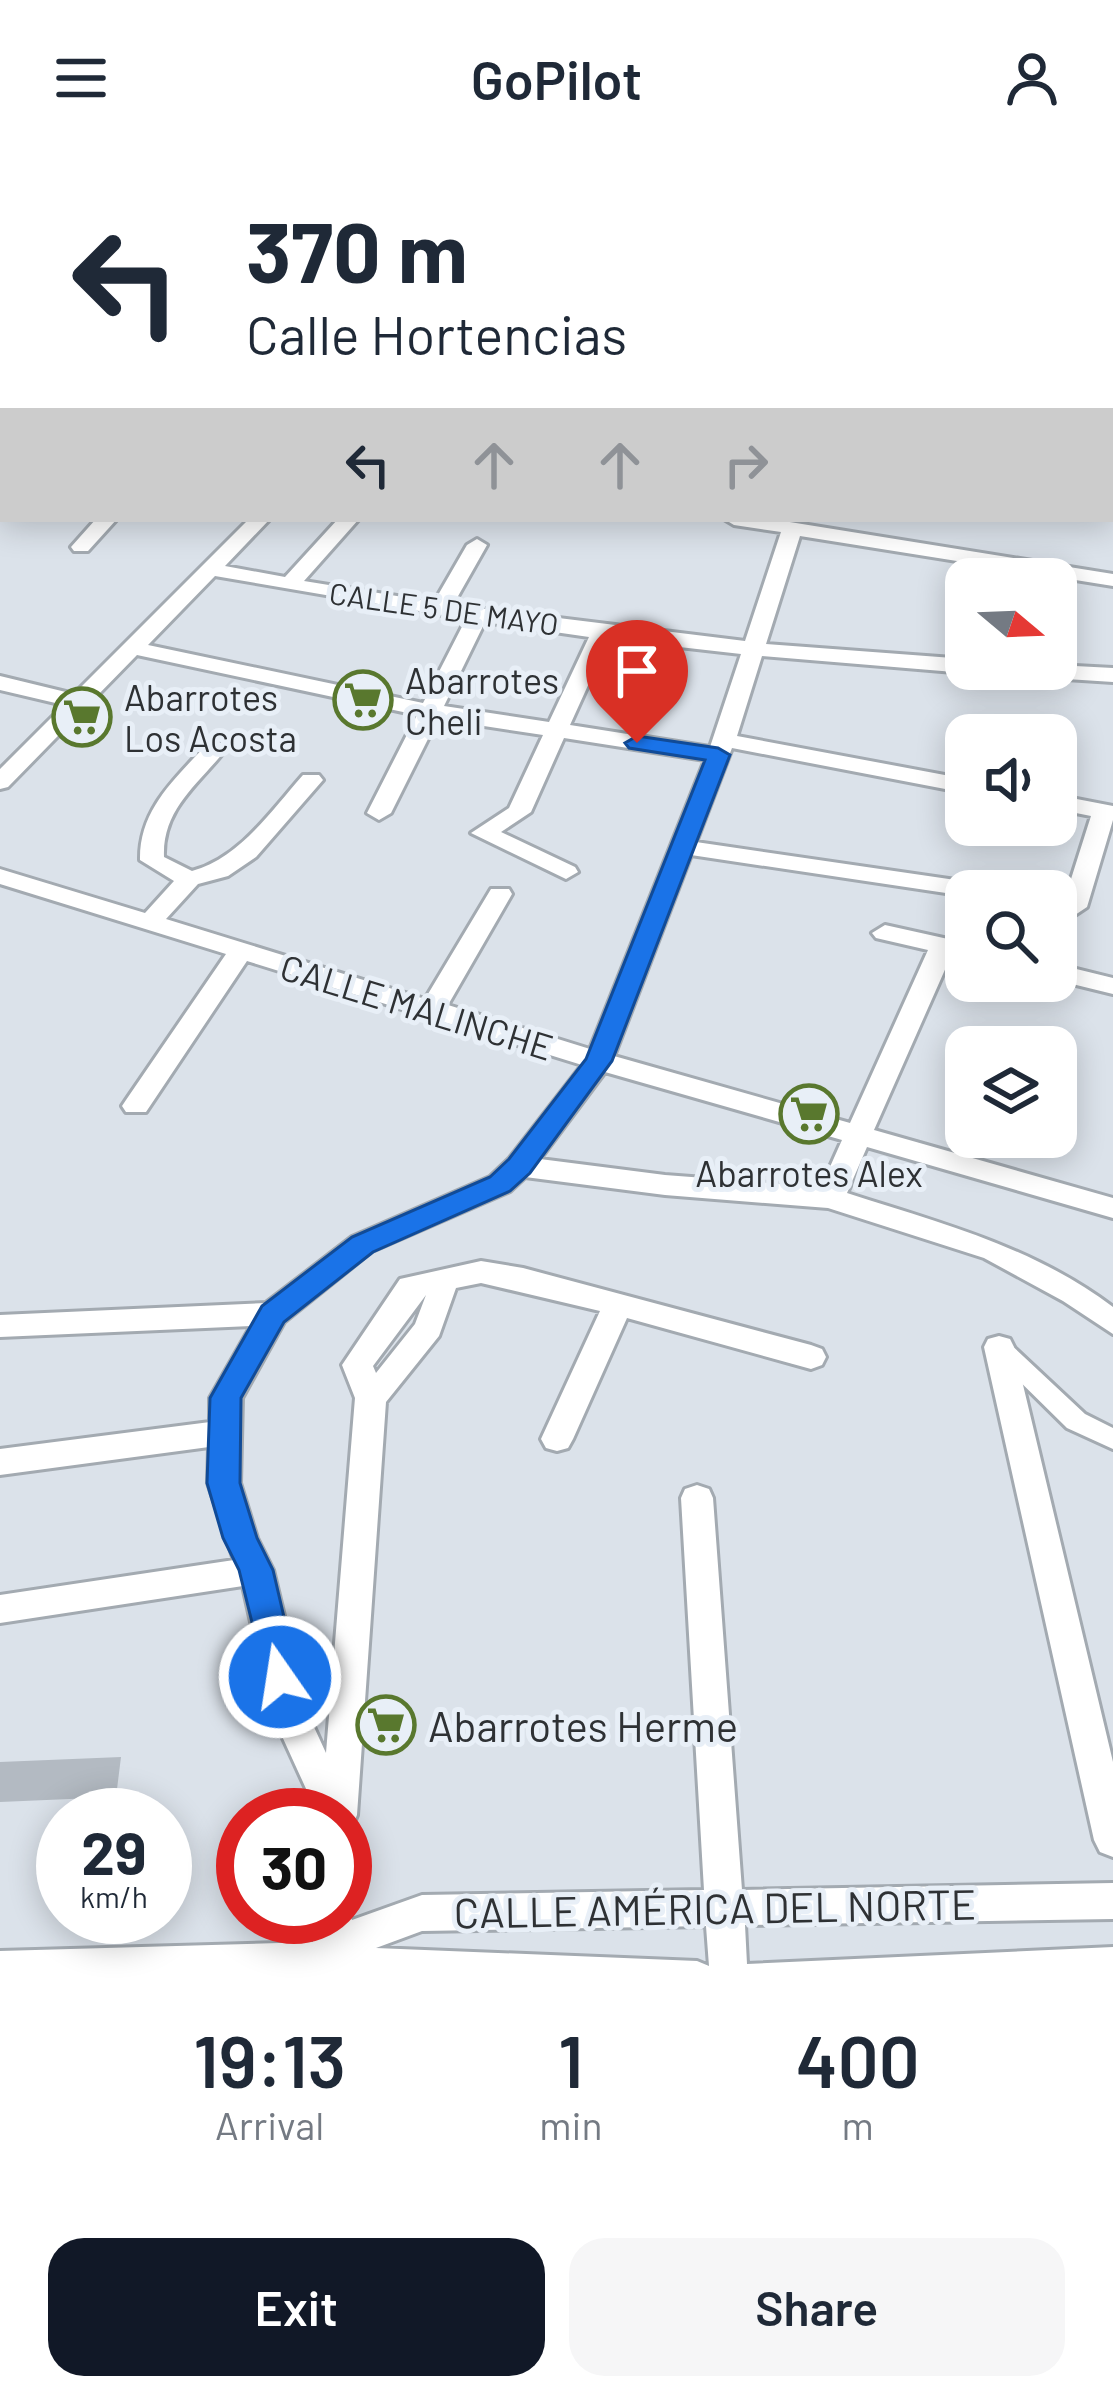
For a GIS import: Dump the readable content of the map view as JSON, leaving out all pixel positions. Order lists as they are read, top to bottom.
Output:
{
  "streets": {
    "street": ["CALLE 5 DE MAYO", "CALLE MALINCHE", "CALLE AMÉRICA DEL NORTE"]
  },
  "places": {
    "supermarket": [
      "Abarrotes Cheli",
      "Abarrotes Los Acosta",
      "Abarrotes Alex",
      "Abarrotes Herme"
    ]
  },
  "north": "right",
  "page": {
    "header": "GoPilot",
    "turn": ["370 m", "Calle Hortencias"],
    "speed": "29 km/h",
    "limit": "30",
    "eta": [
      "19:13",
      "Arrival",
      "1",
      "min",
      "400",
      "m"
    ],
    "buttons": ["Exit", "Share"]
  }
}
